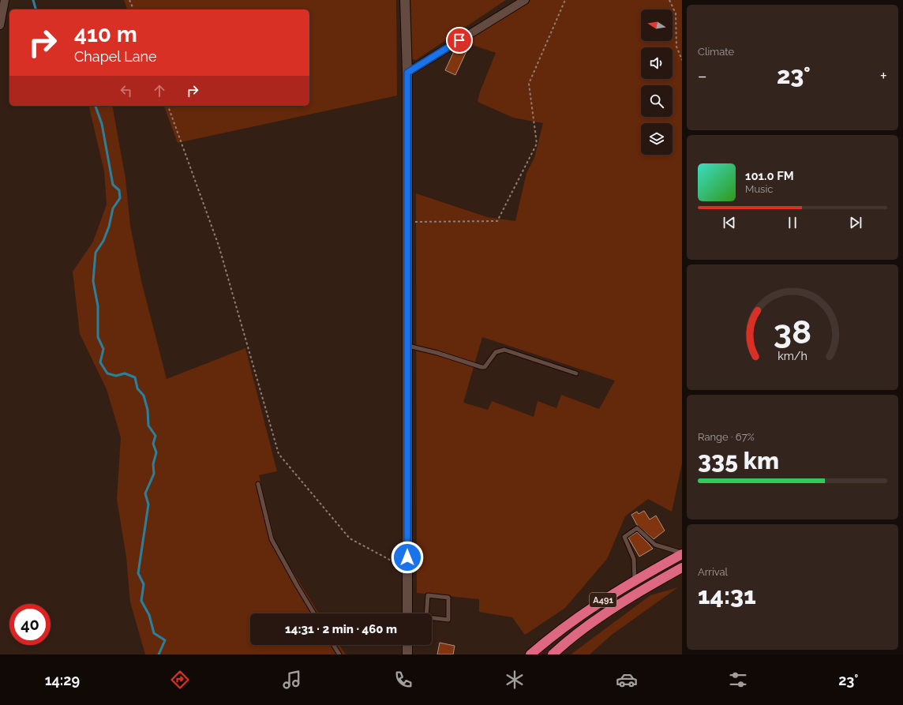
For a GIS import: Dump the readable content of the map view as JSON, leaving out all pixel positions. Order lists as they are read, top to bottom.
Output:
{
  "streets": {
    "highway": ["A491"]
  },
  "north": "left",
  "page": {
    "tile": [
      "Climate",
      ["Range · 67%", "335 km"],
      ["Arrival", "14:31"]
    ],
    "turn": ["410 m", "Chapel Lane"],
    "heat": ["−", "23°", "+"],
    "song": ["101.0 FM", "Music"],
    "limit": "40",
    "trip": "14:31 · 2 min · 460 m",
    "tabs": ["14:29", "23°"],
    "gauge": ["38", "km/h"]
  }
}
